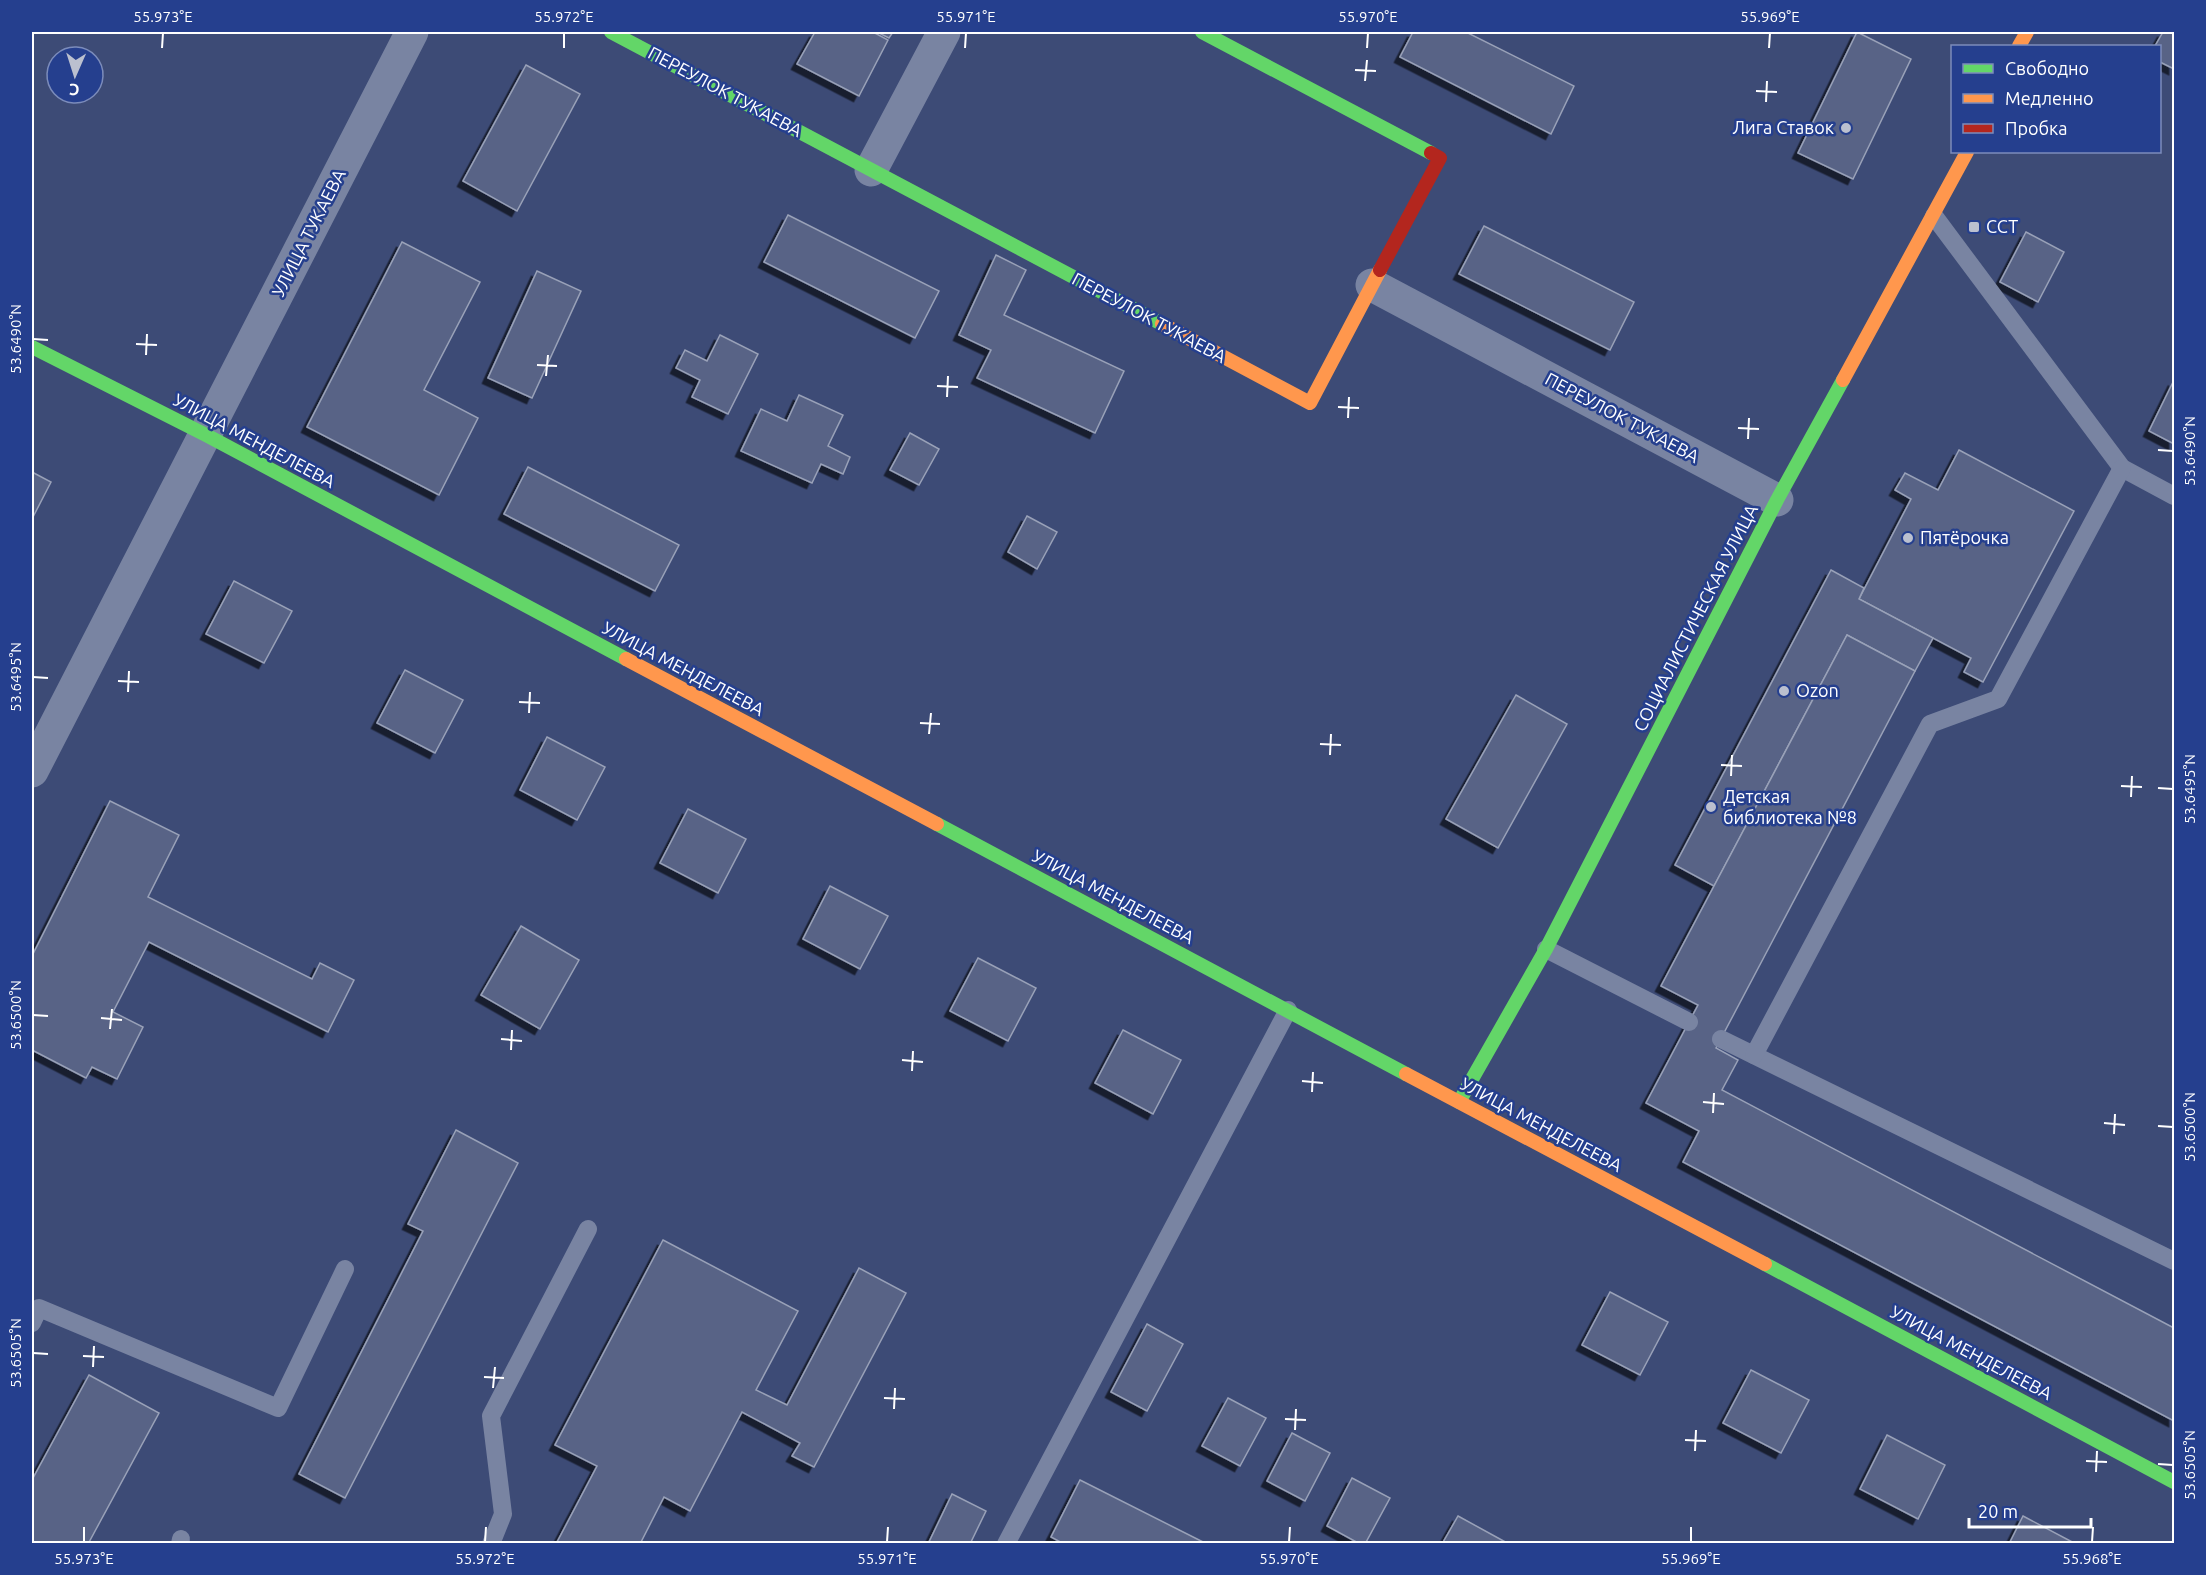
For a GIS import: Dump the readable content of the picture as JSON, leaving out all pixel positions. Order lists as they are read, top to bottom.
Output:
{
  "streets": {
    "street": [
      "ПЕРЕУЛОК ТУКАЕВА",
      "УЛИЦА ТУКАЕВА",
      "УЛИЦА МЕНДЕЛЕЕВА",
      "СОЦИАЛИСТИЧЕСКАЯ УЛИЦА"
    ]
  },
  "crossings": [
    ["ПЕРЕУЛОК ТУКАЕВА", "СОЦИАЛИСТИЧЕСКАЯ УЛИЦА"],
    ["УЛИЦА ТУКАЕВА", "УЛИЦА МЕНДЕЛЕЕВА"],
    ["УЛИЦА МЕНДЕЛЕЕВА", "СОЦИАЛИСТИЧЕСКАЯ УЛИЦА"]
  ],
  "places": {
    "other": [
      "Лига Ставок",
      "Пятёрочка",
      "Ozon",
      "Детская библиотека №8"
    ],
    "transit": ["ССТ"]
  },
  "legend": ["Свободно", "Медленно", "Пробка"],
  "scale_bar": "20 m",
  "north": "bottom",
  "coordinates": [
    "55.973°E",
    "55.972°E",
    "55.971°E",
    "55.970°E",
    "55.969°E",
    "53.6490°N",
    "53.6495°N",
    "53.6500°N",
    "53.6505°N",
    "55.968°E"
  ]
}
